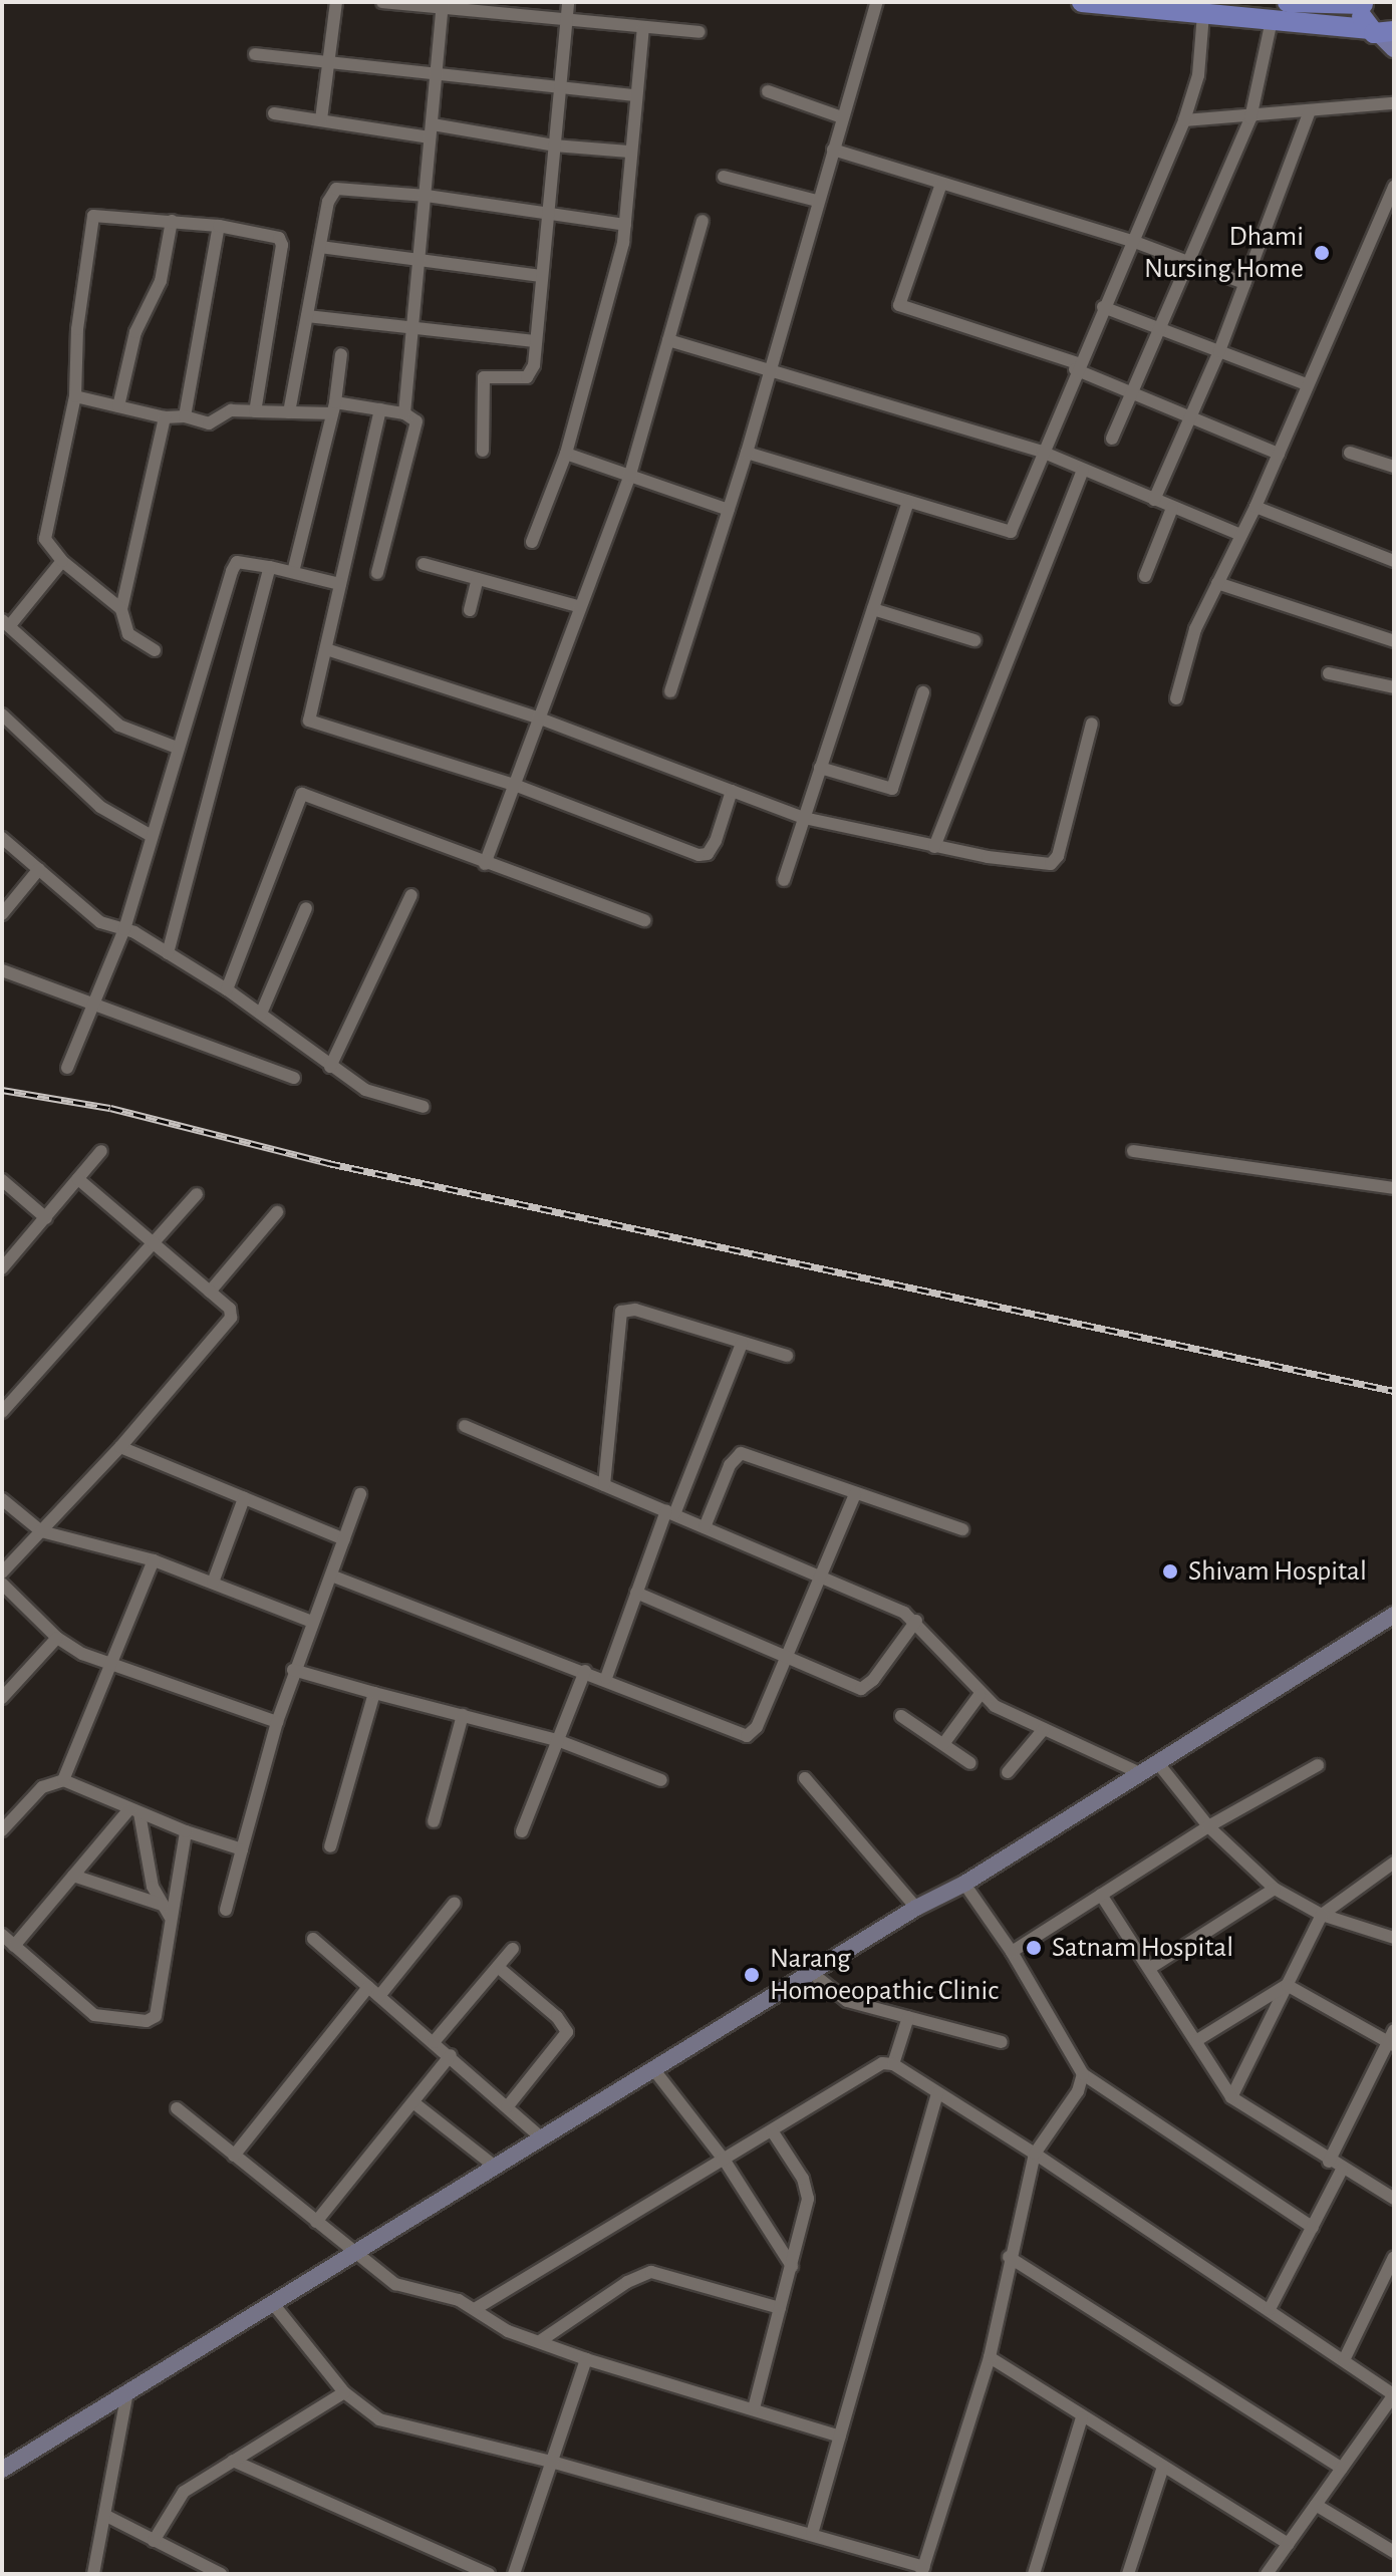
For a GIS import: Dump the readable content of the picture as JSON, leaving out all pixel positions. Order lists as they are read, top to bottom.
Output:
{
  "places": [
    "Dhami Nursing Home",
    "Shivam Hospital",
    "Satnam Hospital",
    "Narang Homoeopathic Clinic"
  ]
}
